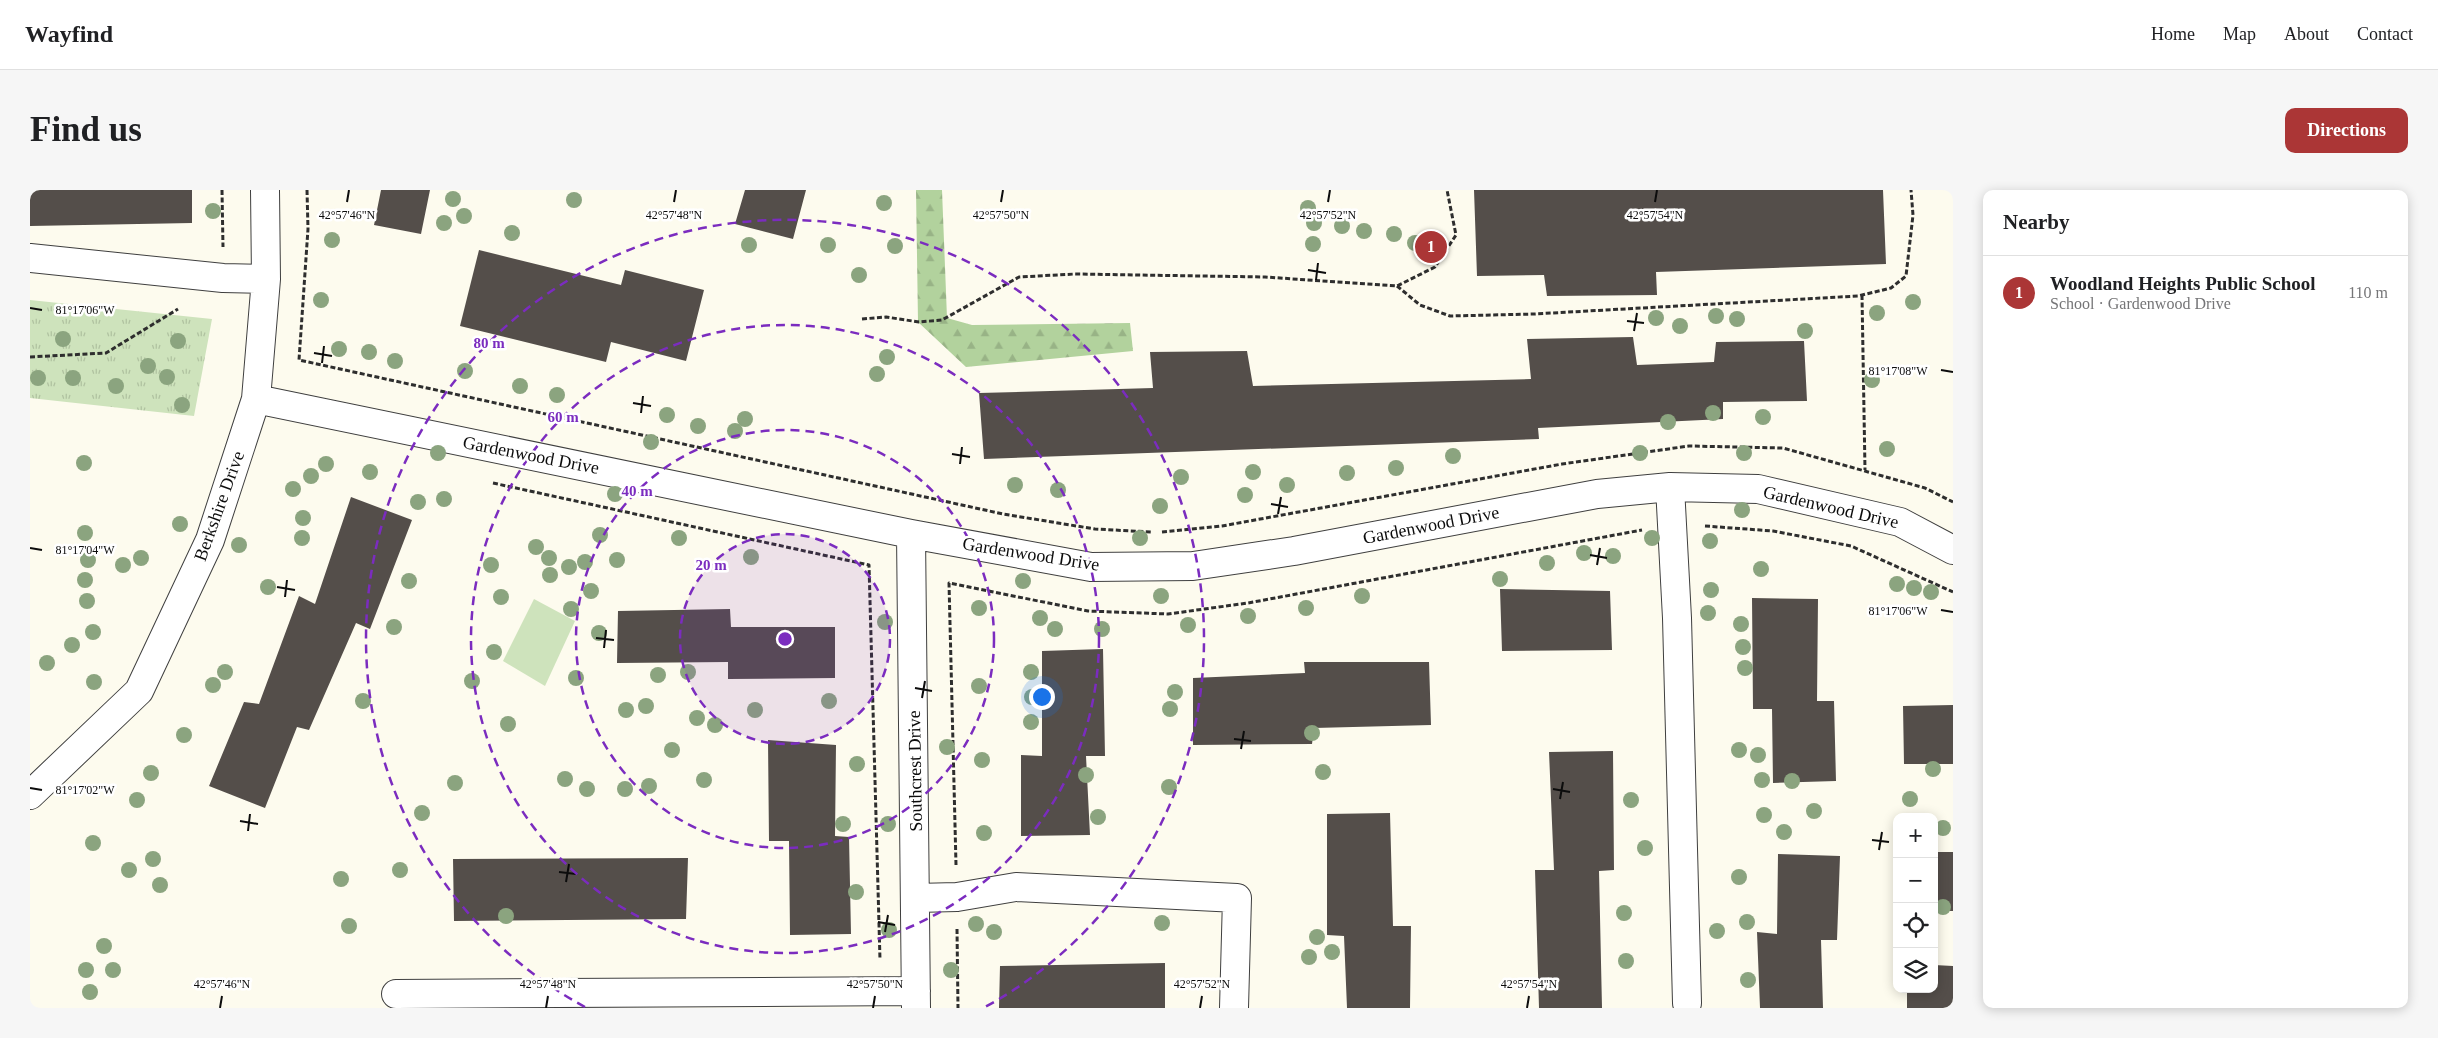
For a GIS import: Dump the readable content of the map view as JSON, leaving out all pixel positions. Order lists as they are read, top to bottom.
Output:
{
  "streets": {
    "street": ["Gardenwood Drive", "Berkshire Drive", "Southcrest Drive"]
  },
  "crossings": [
    ["Gardenwood Drive", "Berkshire Drive"],
    ["Gardenwood Drive", "Southcrest Drive"]
  ],
  "page": {
    "header": "Wayfind",
    "nav": [
      "Home",
      "Map",
      "About",
      "Contact"
    ],
    "buttons": "Directions",
    "title": "Find us",
    "heading": "Nearby",
    "pins": "1",
    "list": [
      {
        "mark": "1",
        "name": "Woodland Heights Public School",
        "note": "School · Gardenwood Drive",
        "value": "110 m"
      }
    ],
    "map_buttons": ["+", "−"]
  },
  "coordinates": [
    "42°57'46\"N",
    "42°57'48\"N",
    "42°57'50\"N",
    "42°57'52\"N",
    "42°57'54\"N",
    "81°17'06\"W",
    "81°17'08\"W",
    "81°17'04\"W",
    "81°17'02\"W"
  ],
  "rings": [
    "80 m",
    "60 m",
    "40 m",
    "20 m"
  ]
}
